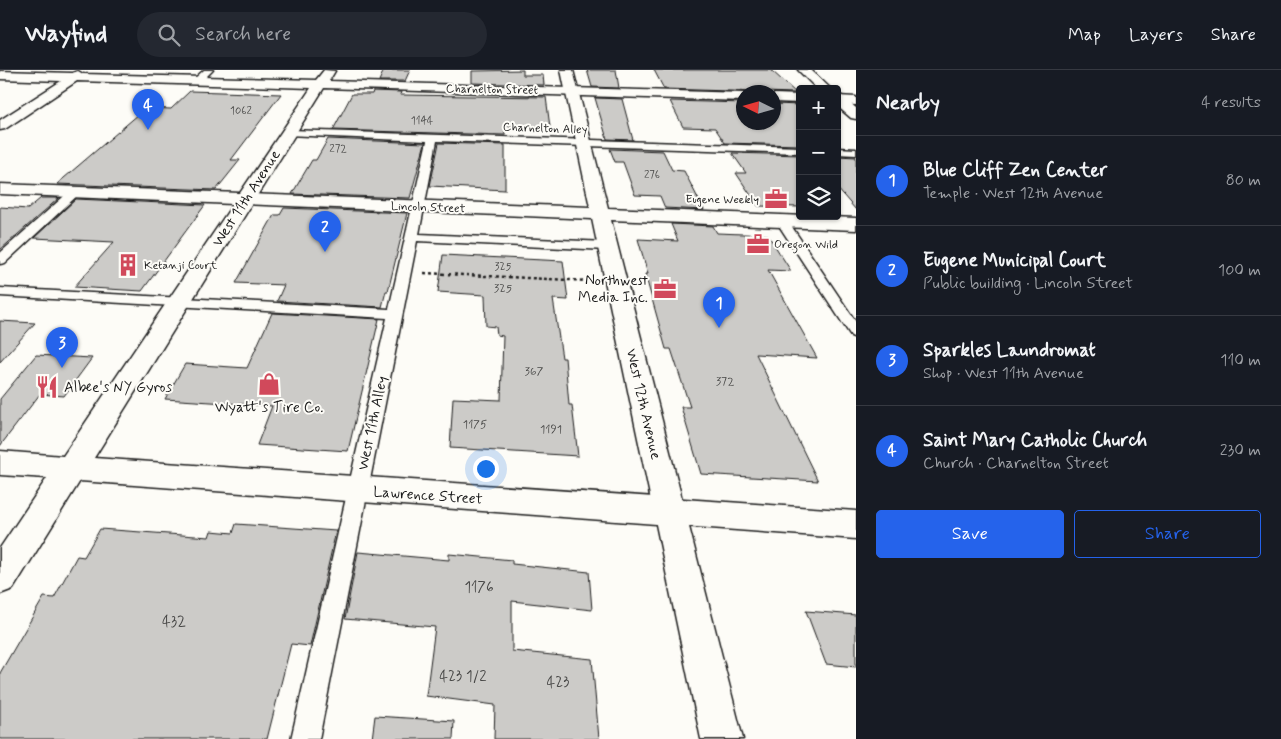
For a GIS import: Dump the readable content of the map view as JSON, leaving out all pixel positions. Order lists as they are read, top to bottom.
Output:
{
  "streets": {
    "street": [
      "Charnelton Street",
      "West 11th Avenue",
      "Lincoln Street",
      "West 12th Avenue",
      "Lawrence Street"
    ],
    "lane": ["Charnelton Alley", "West 11th Alley"]
  },
  "crossings": [
    ["Charnelton Street", "West 11th Avenue"],
    ["Charnelton Street", "West 12th Avenue"],
    ["Charnelton Alley", "West 11th Avenue"],
    ["Charnelton Alley", "West 12th Avenue"],
    ["Charnelton Alley", "West 11th Alley"],
    ["West 11th Avenue", "Lincoln Street"],
    ["West 11th Avenue", "Lawrence Street"],
    ["Lincoln Street", "West 12th Avenue"],
    ["Lincoln Street", "West 11th Alley"],
    ["West 12th Avenue", "Lawrence Street"],
    ["West 11th Alley", "Lawrence Street"]
  ],
  "places": {
    "office": ["Eugene Weekly", "Oregon Wild", "Northwest Media Inc."],
    "building": ["Ketanji Court"],
    "shop": ["Wyatt's Tire Co."],
    "restaurant": ["Albee's NY Gyros"]
  },
  "house_numbers": [
    "1062",
    "1144",
    "272",
    "276",
    "325",
    "325",
    "367",
    "372",
    "1175",
    "1191",
    "1176",
    "432",
    "423 1/2",
    "423"
  ],
  "north": "left",
  "page": {
    "header": "Wayfind",
    "search": "Search here",
    "nav": ["Map", "Layers", "Share"],
    "heading": ["Nearby", "4 results"],
    "map_buttons": ["+", "−"],
    "pins": [
      "4",
      "2",
      "1",
      "3"
    ],
    "list": [
      {
        "mark": "1",
        "name": "Blue Cliff Zen Center",
        "note": "Temple · West 12th Avenue",
        "value": "80 m"
      },
      {
        "mark": "2",
        "name": "Eugene Municipal Court",
        "note": "Public building · Lincoln Street",
        "value": "100 m"
      },
      {
        "mark": "3",
        "name": "Sparkles Laundromat",
        "note": "Shop · West 11th Avenue",
        "value": "110 m"
      },
      {
        "mark": "4",
        "name": "Saint Mary Catholic Church",
        "note": "Church · Charnelton Street",
        "value": "230 m"
      }
    ],
    "buttons": ["Save", "Share"]
  }
}
